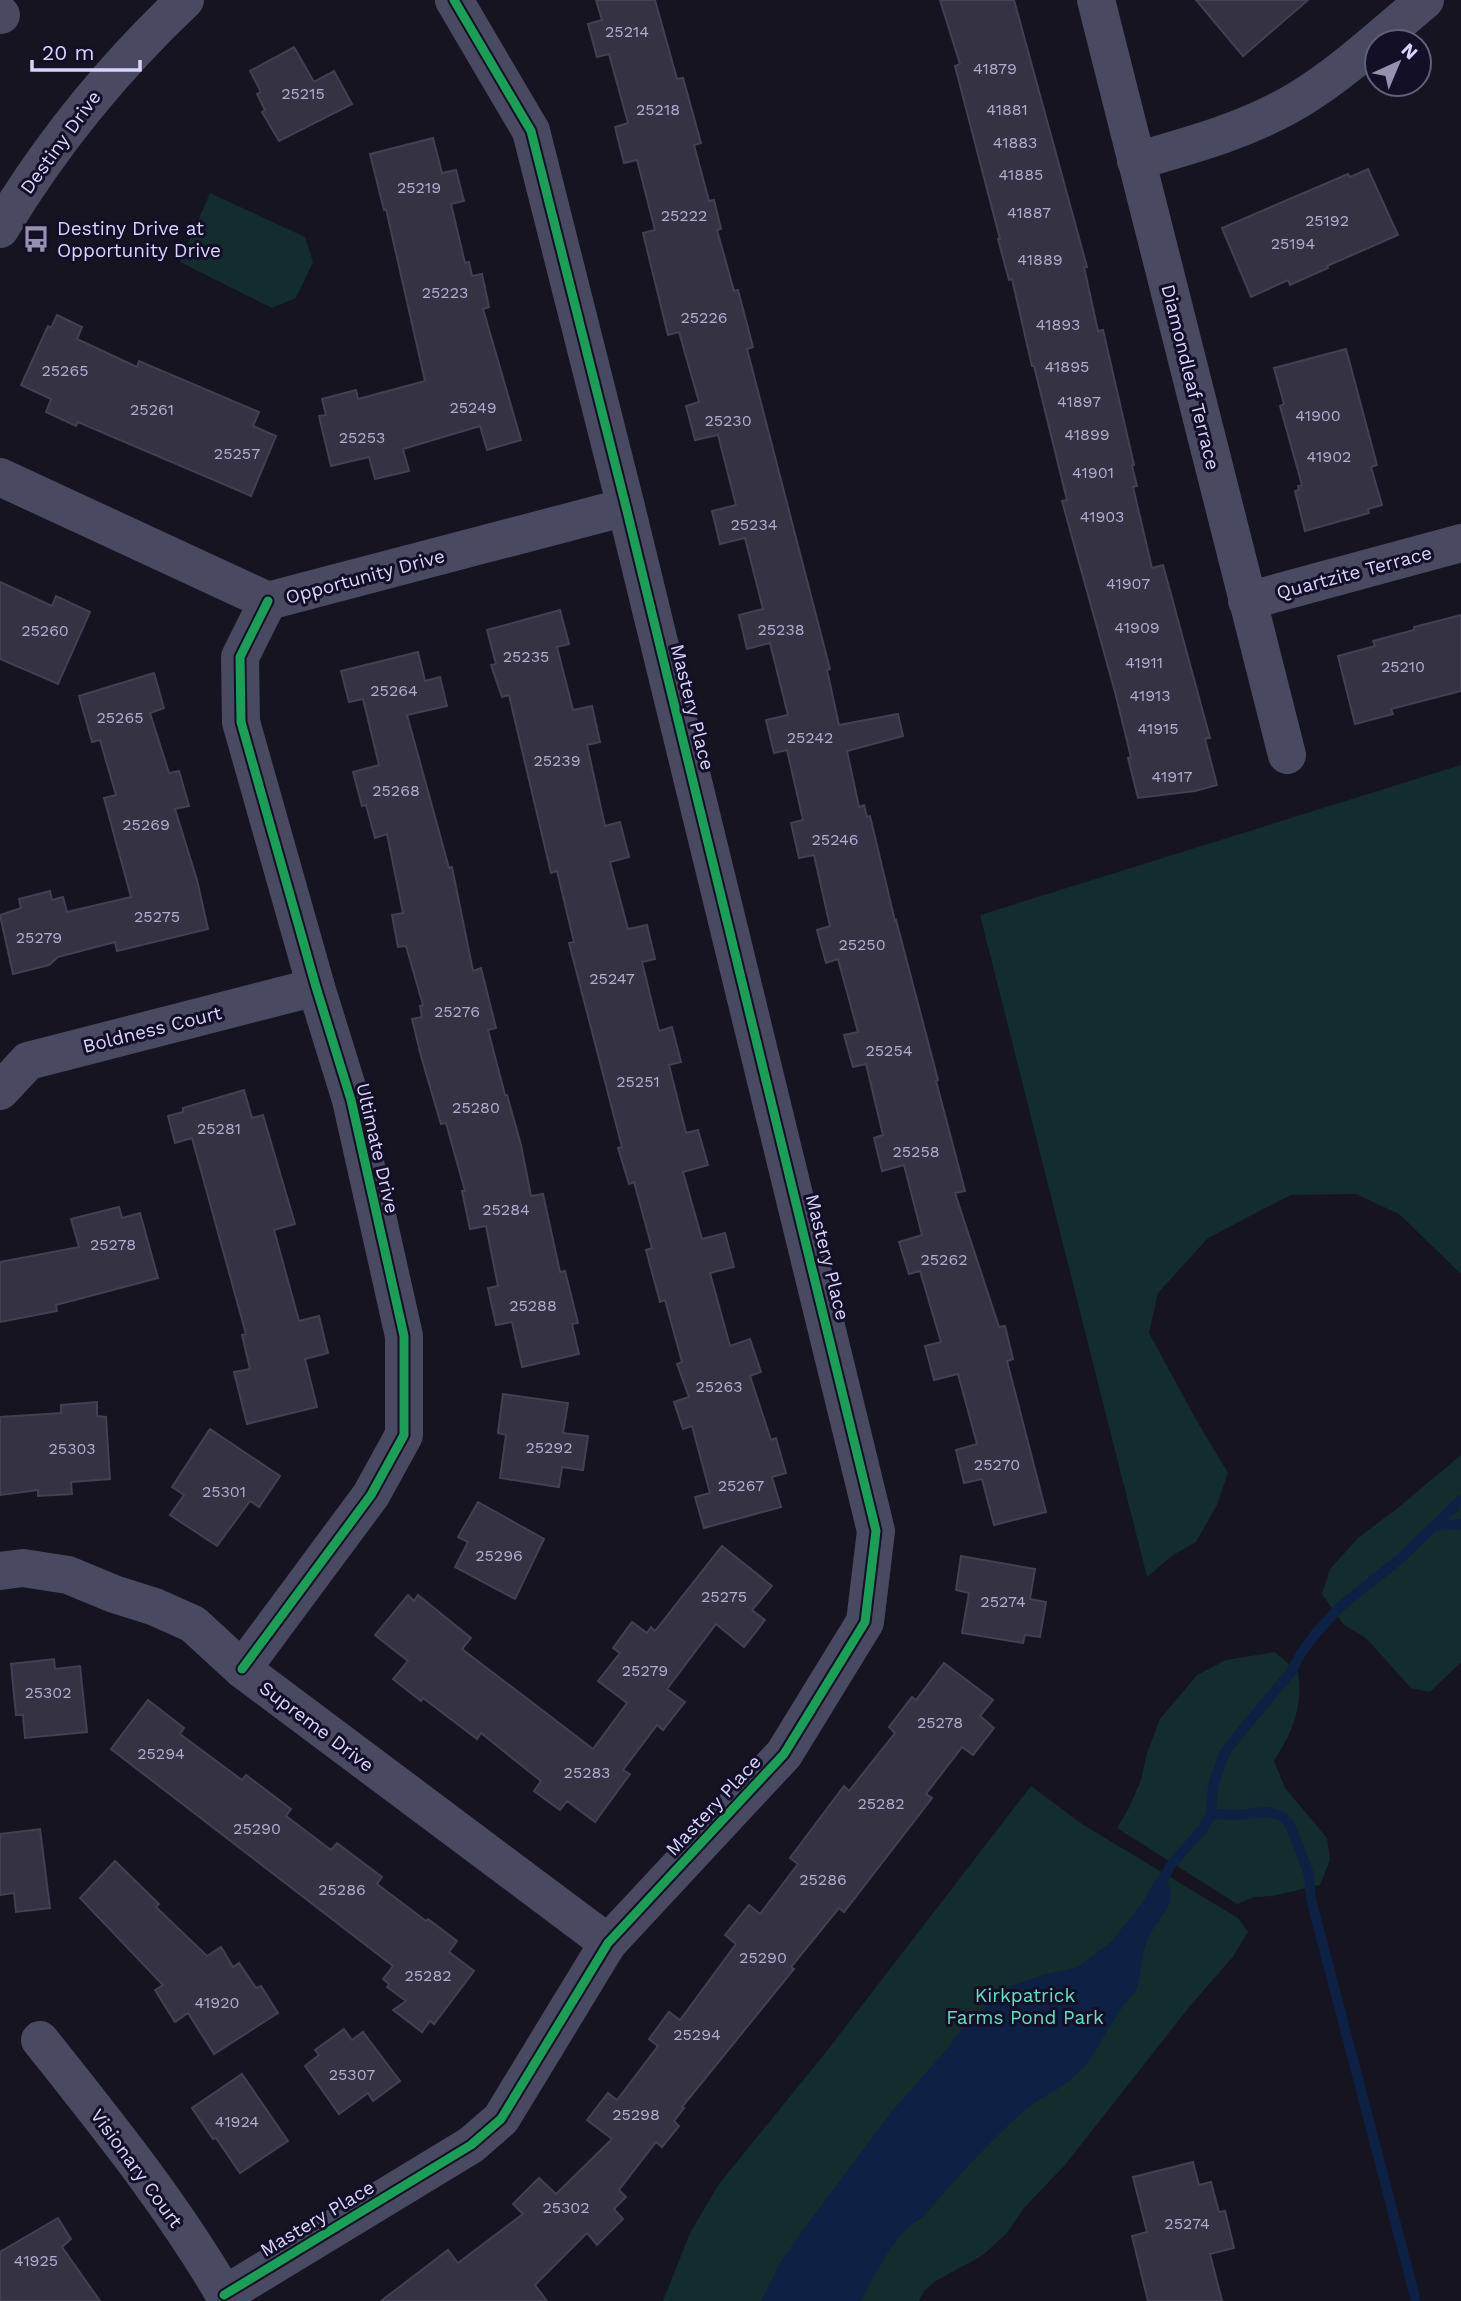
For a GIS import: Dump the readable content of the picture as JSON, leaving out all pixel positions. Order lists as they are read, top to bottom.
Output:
{
  "streets": {
    "street": [
      "Destiny Drive",
      "Diamondleaf Terrace",
      "Quartzite Terrace",
      "Opportunity Drive",
      "Mastery Place",
      "Boldness Court",
      "Ultimate Drive",
      "Supreme Drive",
      "Visionary Court"
    ]
  },
  "crossings": [
    ["Diamondleaf Terrace", "Quartzite Terrace"],
    ["Opportunity Drive", "Mastery Place"],
    ["Opportunity Drive", "Ultimate Drive"],
    ["Mastery Place", "Supreme Drive"],
    ["Mastery Place", "Visionary Court"],
    ["Boldness Court", "Ultimate Drive"],
    ["Ultimate Drive", "Supreme Drive"]
  ],
  "parks": ["Kirkpatrick Farms Pond Park"],
  "places": {
    "bus stop": ["Destiny Drive at Opportunity Drive"]
  },
  "house_numbers": [
    "25214",
    "41879",
    "25215",
    "25218",
    "41881",
    "41883",
    "41885",
    "25219",
    "41887",
    "25222",
    "25192",
    "25194",
    "41889",
    "25223",
    "25226",
    "41893",
    "41895",
    "25265",
    "41897",
    "25249",
    "25261",
    "41900",
    "25230",
    "41899",
    "25253",
    "25257",
    "41902",
    "41901",
    "41903",
    "25234",
    "41907",
    "41909",
    "25238",
    "25260",
    "25235",
    "41911",
    "25210",
    "25264",
    "41913",
    "25265",
    "41915",
    "25242",
    "25239",
    "41917",
    "25268",
    "25269",
    "25246",
    "25275",
    "25279",
    "25250",
    "25247",
    "25276",
    "25254",
    "25251",
    "25280",
    "25281",
    "25258",
    "25284",
    "25278",
    "25262",
    "25288",
    "25263",
    "25292",
    "25303",
    "25270",
    "25267",
    "25301",
    "25296",
    "25275",
    "25274",
    "25279",
    "25302",
    "25278",
    "25294",
    "25283",
    "25282",
    "25290",
    "25286",
    "25286",
    "25290",
    "25282",
    "41920",
    "25294",
    "25307",
    "25298",
    "41924",
    "25302",
    "25274",
    "41925"
  ],
  "scale_bar": "20 m",
  "north": "top right"
}
